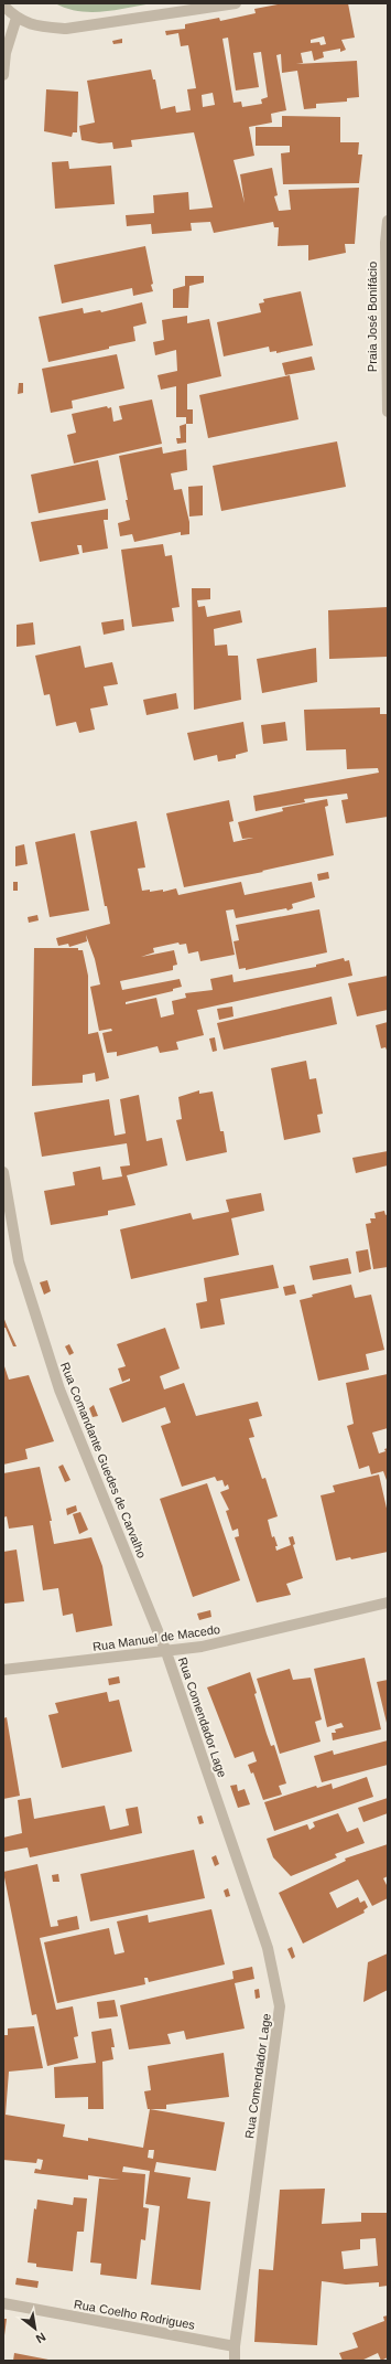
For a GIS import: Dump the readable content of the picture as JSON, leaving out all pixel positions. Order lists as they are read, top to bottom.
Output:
{
  "streets": {
    "street": [
      "Praia José Bonifácio",
      "Rua Comandante Guedes de Carvalho",
      "Rua Manuel de Macedo",
      "Rua Comendador Lage",
      "Rua Coelho Rodrigues"
    ]
  },
  "crossings": [
    ["Rua Comandante Guedes de Carvalho", "Rua Manuel de Macedo"],
    ["Rua Comandante Guedes de Carvalho", "Rua Comendador Lage"],
    ["Rua Manuel de Macedo", "Rua Comendador Lage"],
    ["Rua Comendador Lage", "Rua Coelho Rodrigues"]
  ],
  "north": "bottom right"
}
